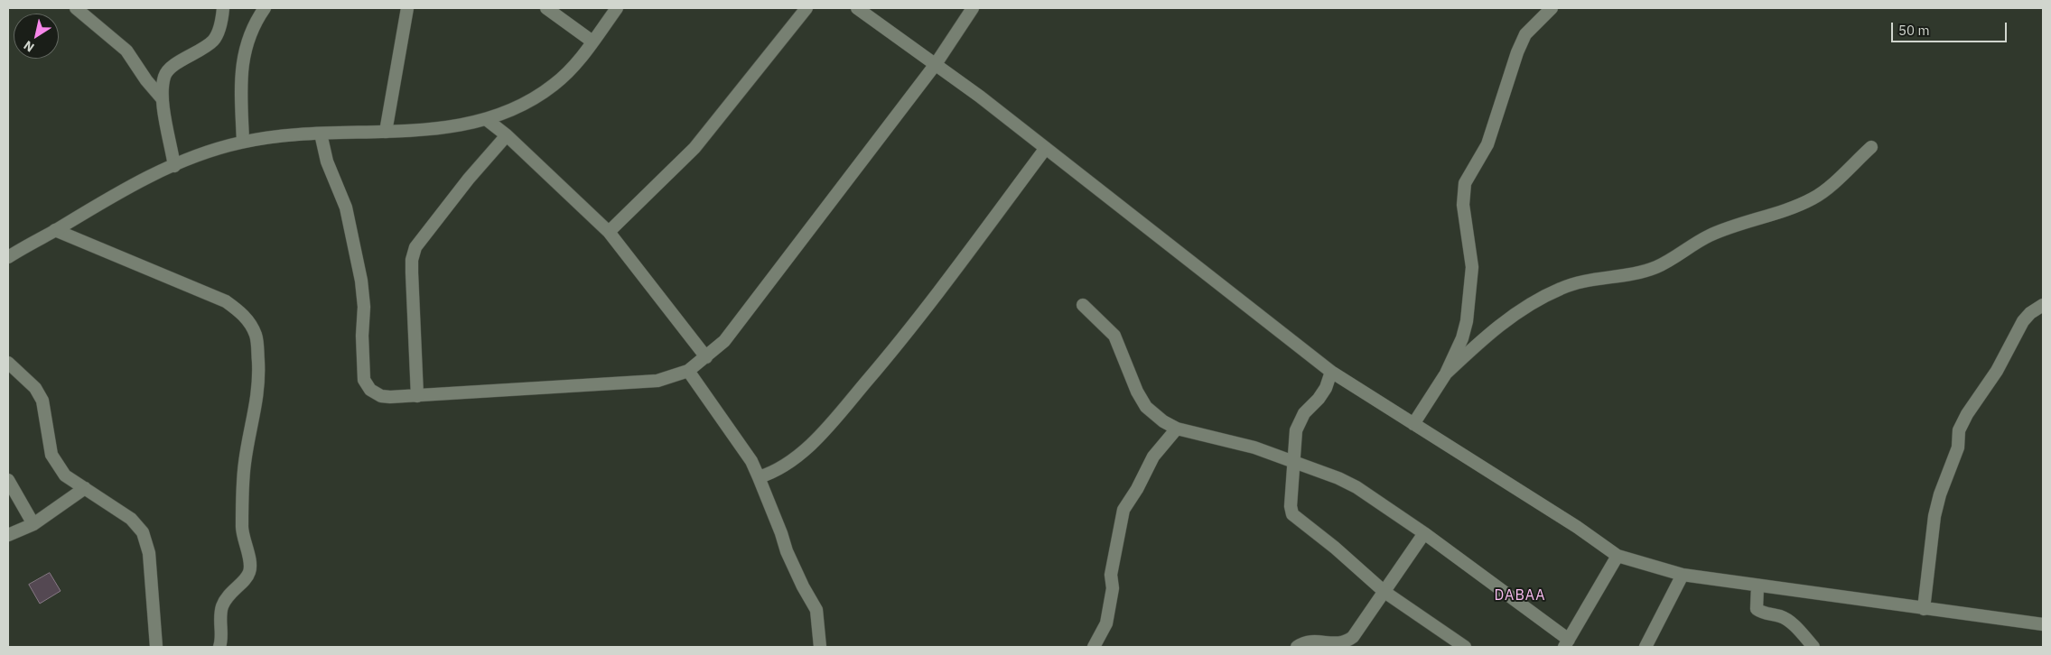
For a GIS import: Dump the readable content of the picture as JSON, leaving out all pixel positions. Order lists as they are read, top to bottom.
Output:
{
  "districts": ["DABAA"],
  "scale_bar": "50 m",
  "north": "bottom left"
}
